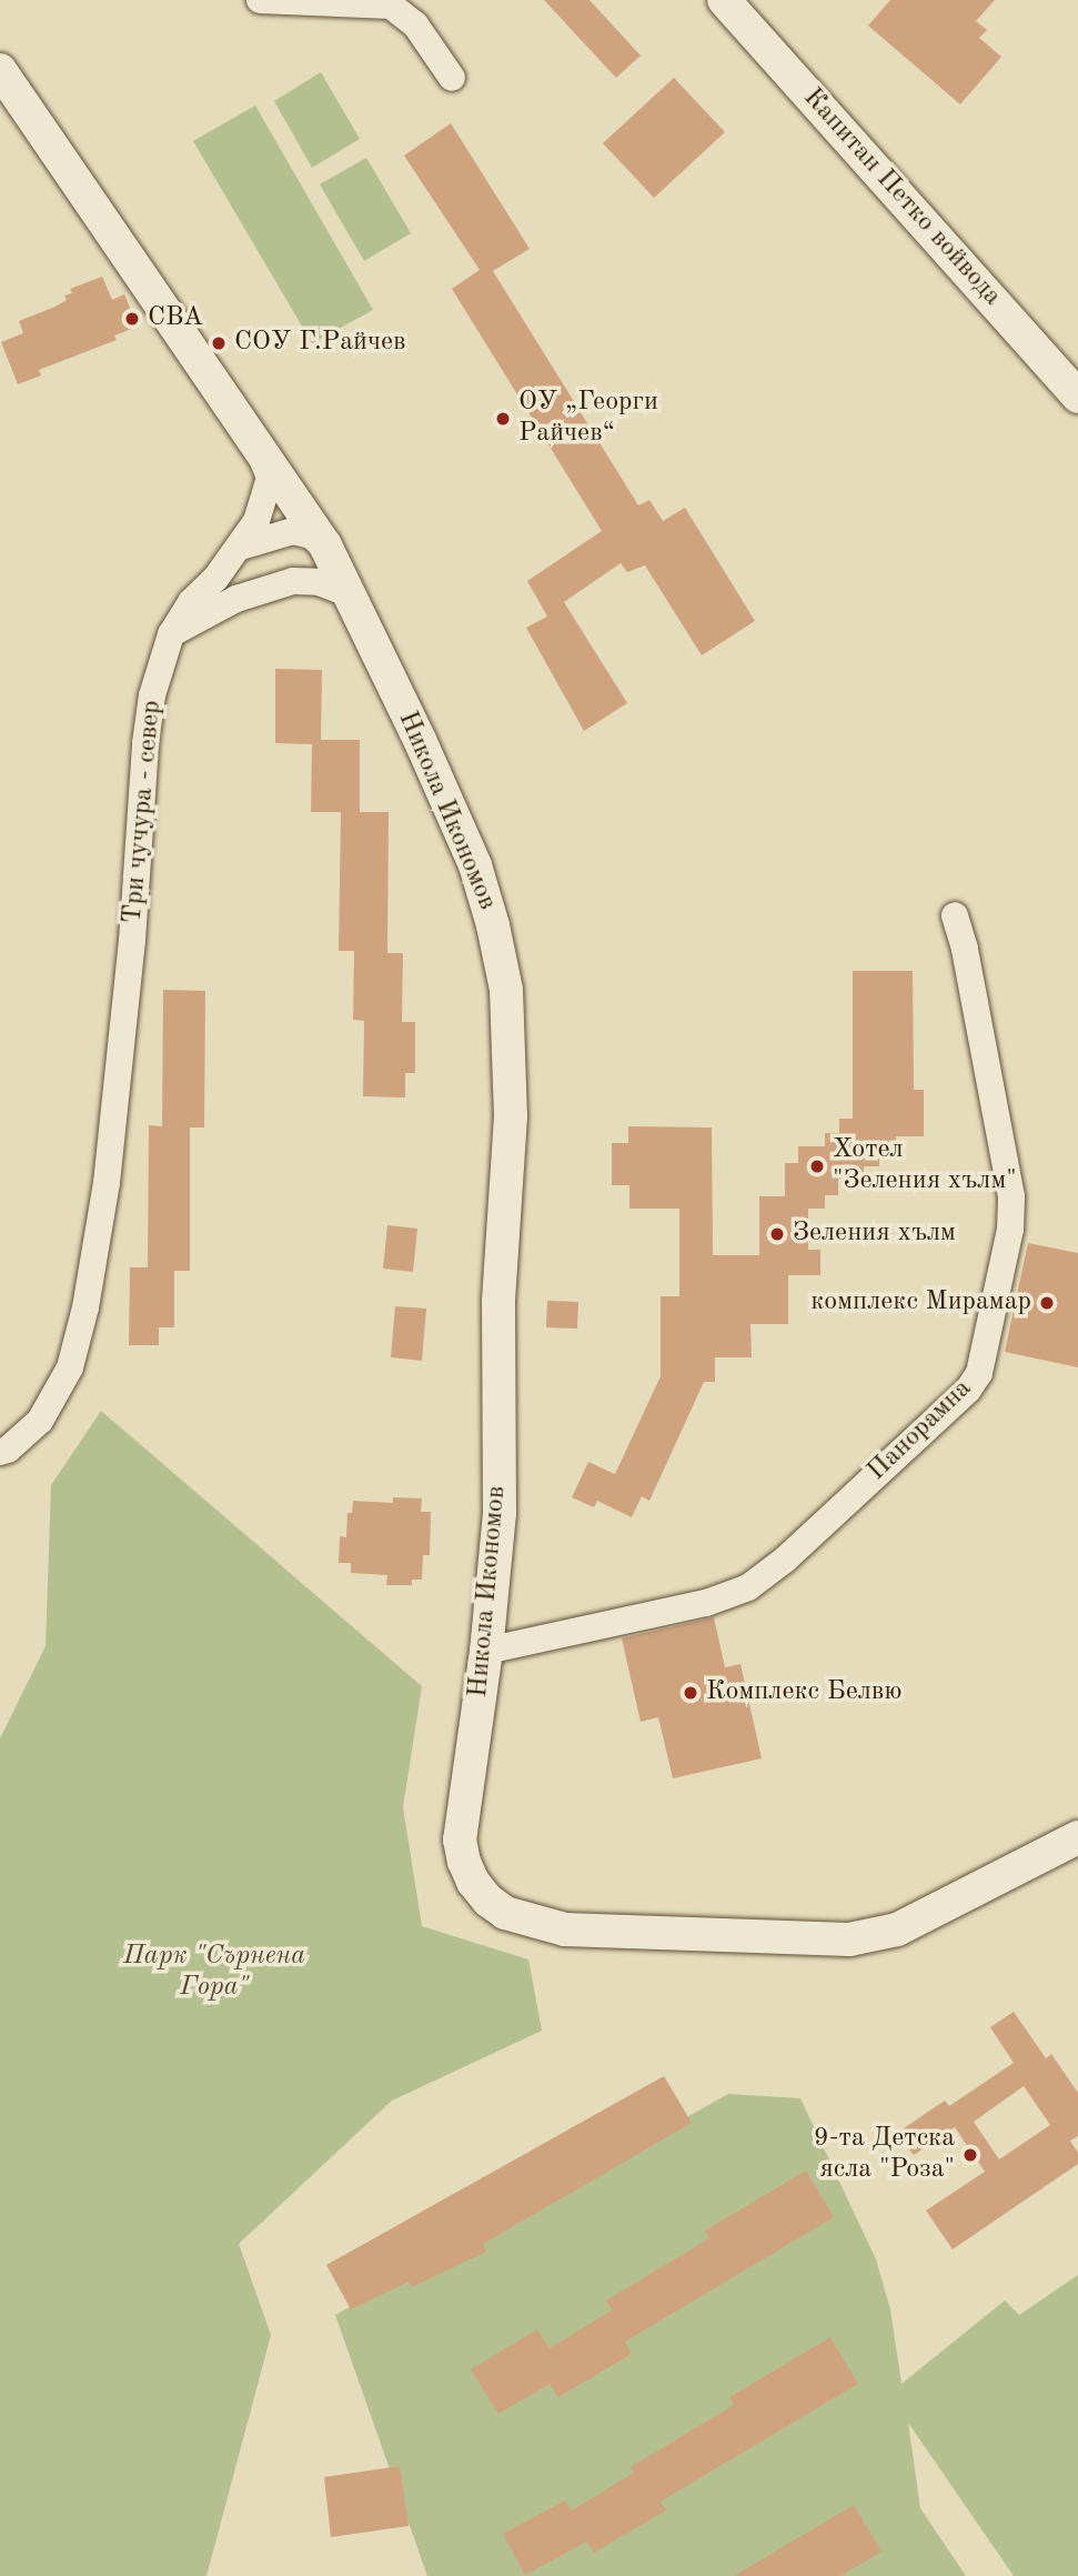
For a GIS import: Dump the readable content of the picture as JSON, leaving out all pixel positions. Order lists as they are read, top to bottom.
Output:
{
  "streets": {
    "street": [
      "Капитан Петко войвода",
      "Никола Икономов",
      "Три чучура - север",
      "Панорамна"
    ]
  },
  "crossings": [
    ["Никола Икономов", "Панорамна"]
  ],
  "parks": ["Парк \"Сърнена Гора\""],
  "places": [
    "CBA",
    "СОУ Г.Райчев",
    "ОУ „Георги Райчев“",
    "Хотел \"Зеления хълм\"",
    "Зеления хълм",
    "комплекс Мирамар",
    "Комплекс Белвю",
    "9-та Детска ясла \"Роза\""
  ]
}
